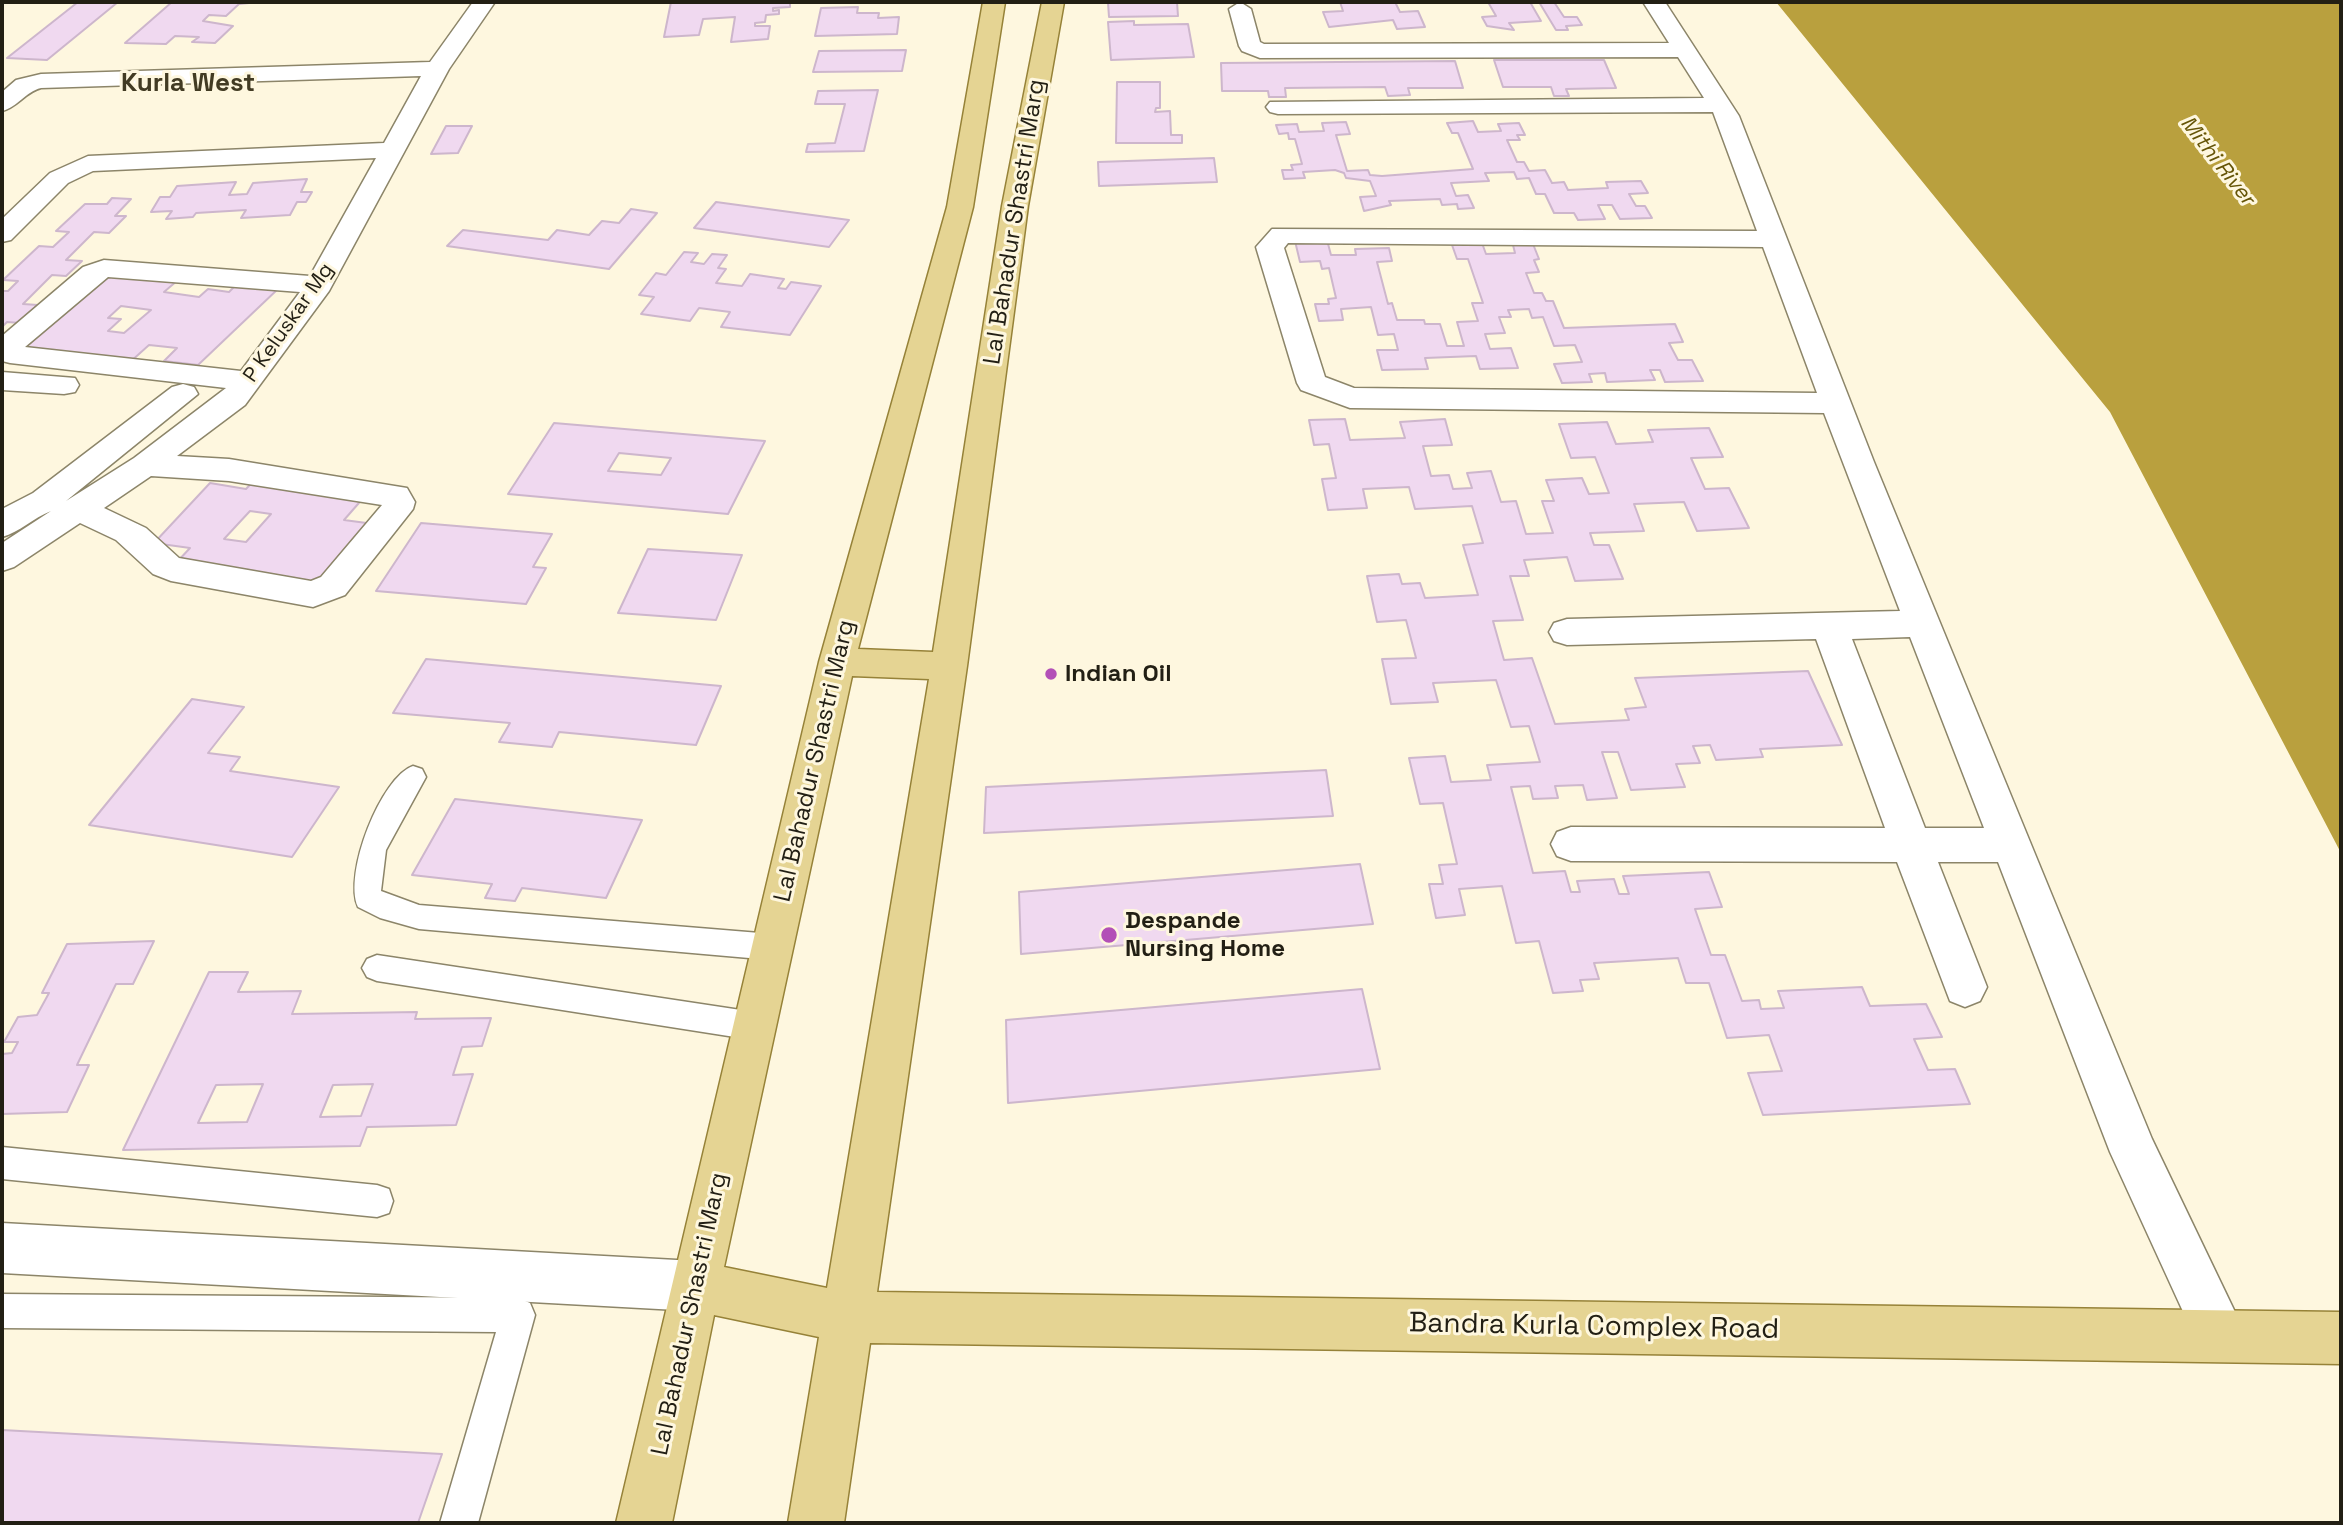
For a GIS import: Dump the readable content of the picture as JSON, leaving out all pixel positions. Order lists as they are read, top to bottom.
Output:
{
  "streets": {
    "main road": ["Lal Bahadur Shastri Marg", "Bandra Kurla Complex Road"],
    "street": ["P Keluskar Mg"]
  },
  "crossings": [
    ["Lal Bahadur Shastri Marg", "Bandra Kurla Complex Road"]
  ],
  "districts": ["Kurla West"],
  "water": ["Mithi River"],
  "places": ["Indian Oil", "Despande Nursing Home"]
}
